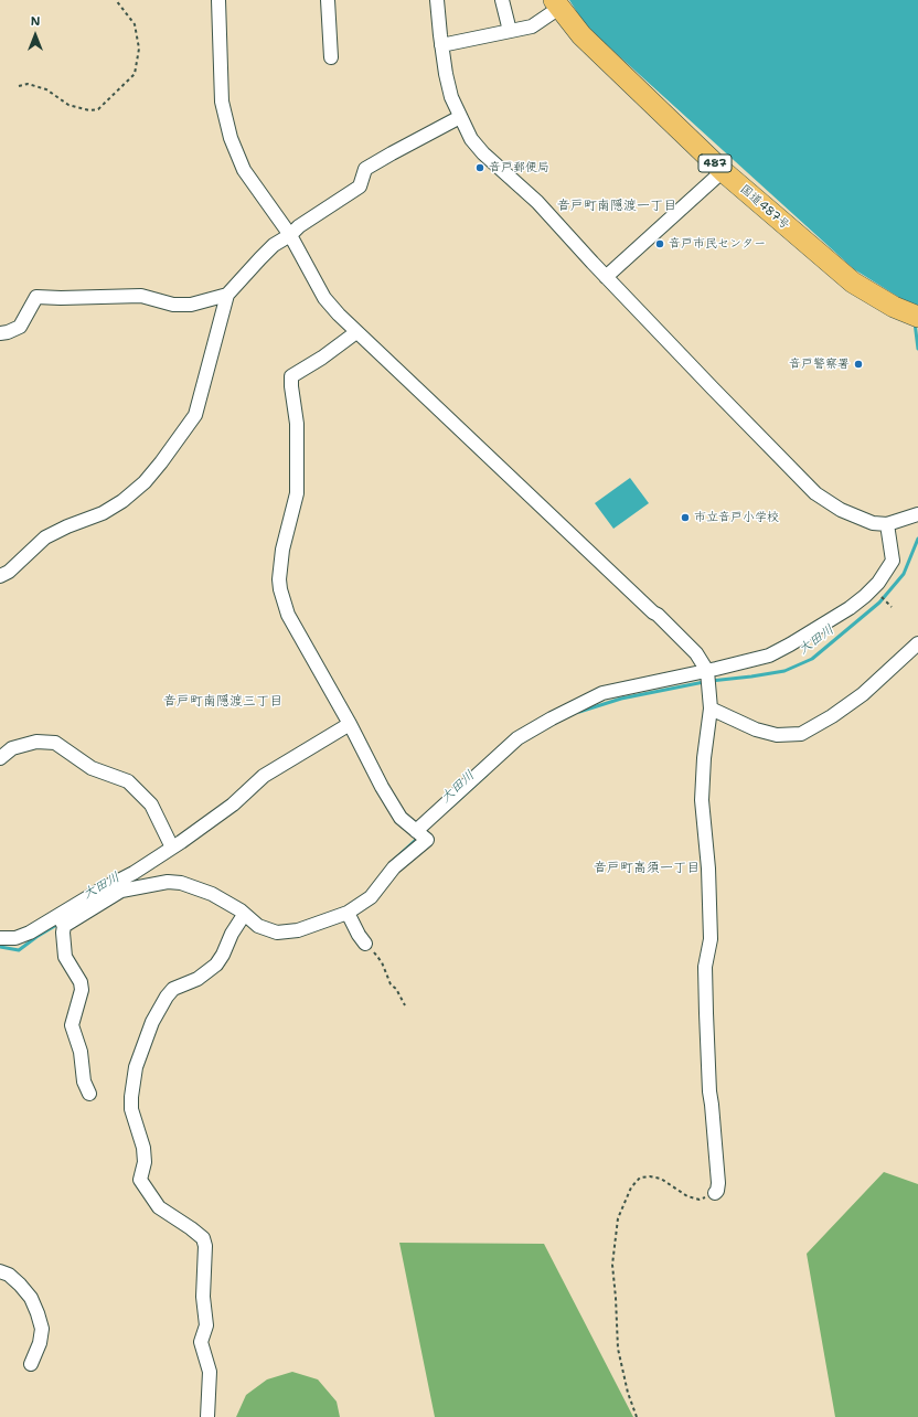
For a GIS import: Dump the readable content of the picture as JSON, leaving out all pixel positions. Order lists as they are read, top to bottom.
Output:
{
  "streets": {
    "highway": ["487", "国道487号"]
  },
  "districts": ["音戸町南隠渡一丁目", "音戸町南隠渡三丁目", "音戸町高須一丁目"],
  "water": ["大田川"],
  "places": [
    "音戸郵便局",
    "音戸市民センター",
    "音戸警察署",
    "市立音戸小学校"
  ],
  "north": "top"
}
